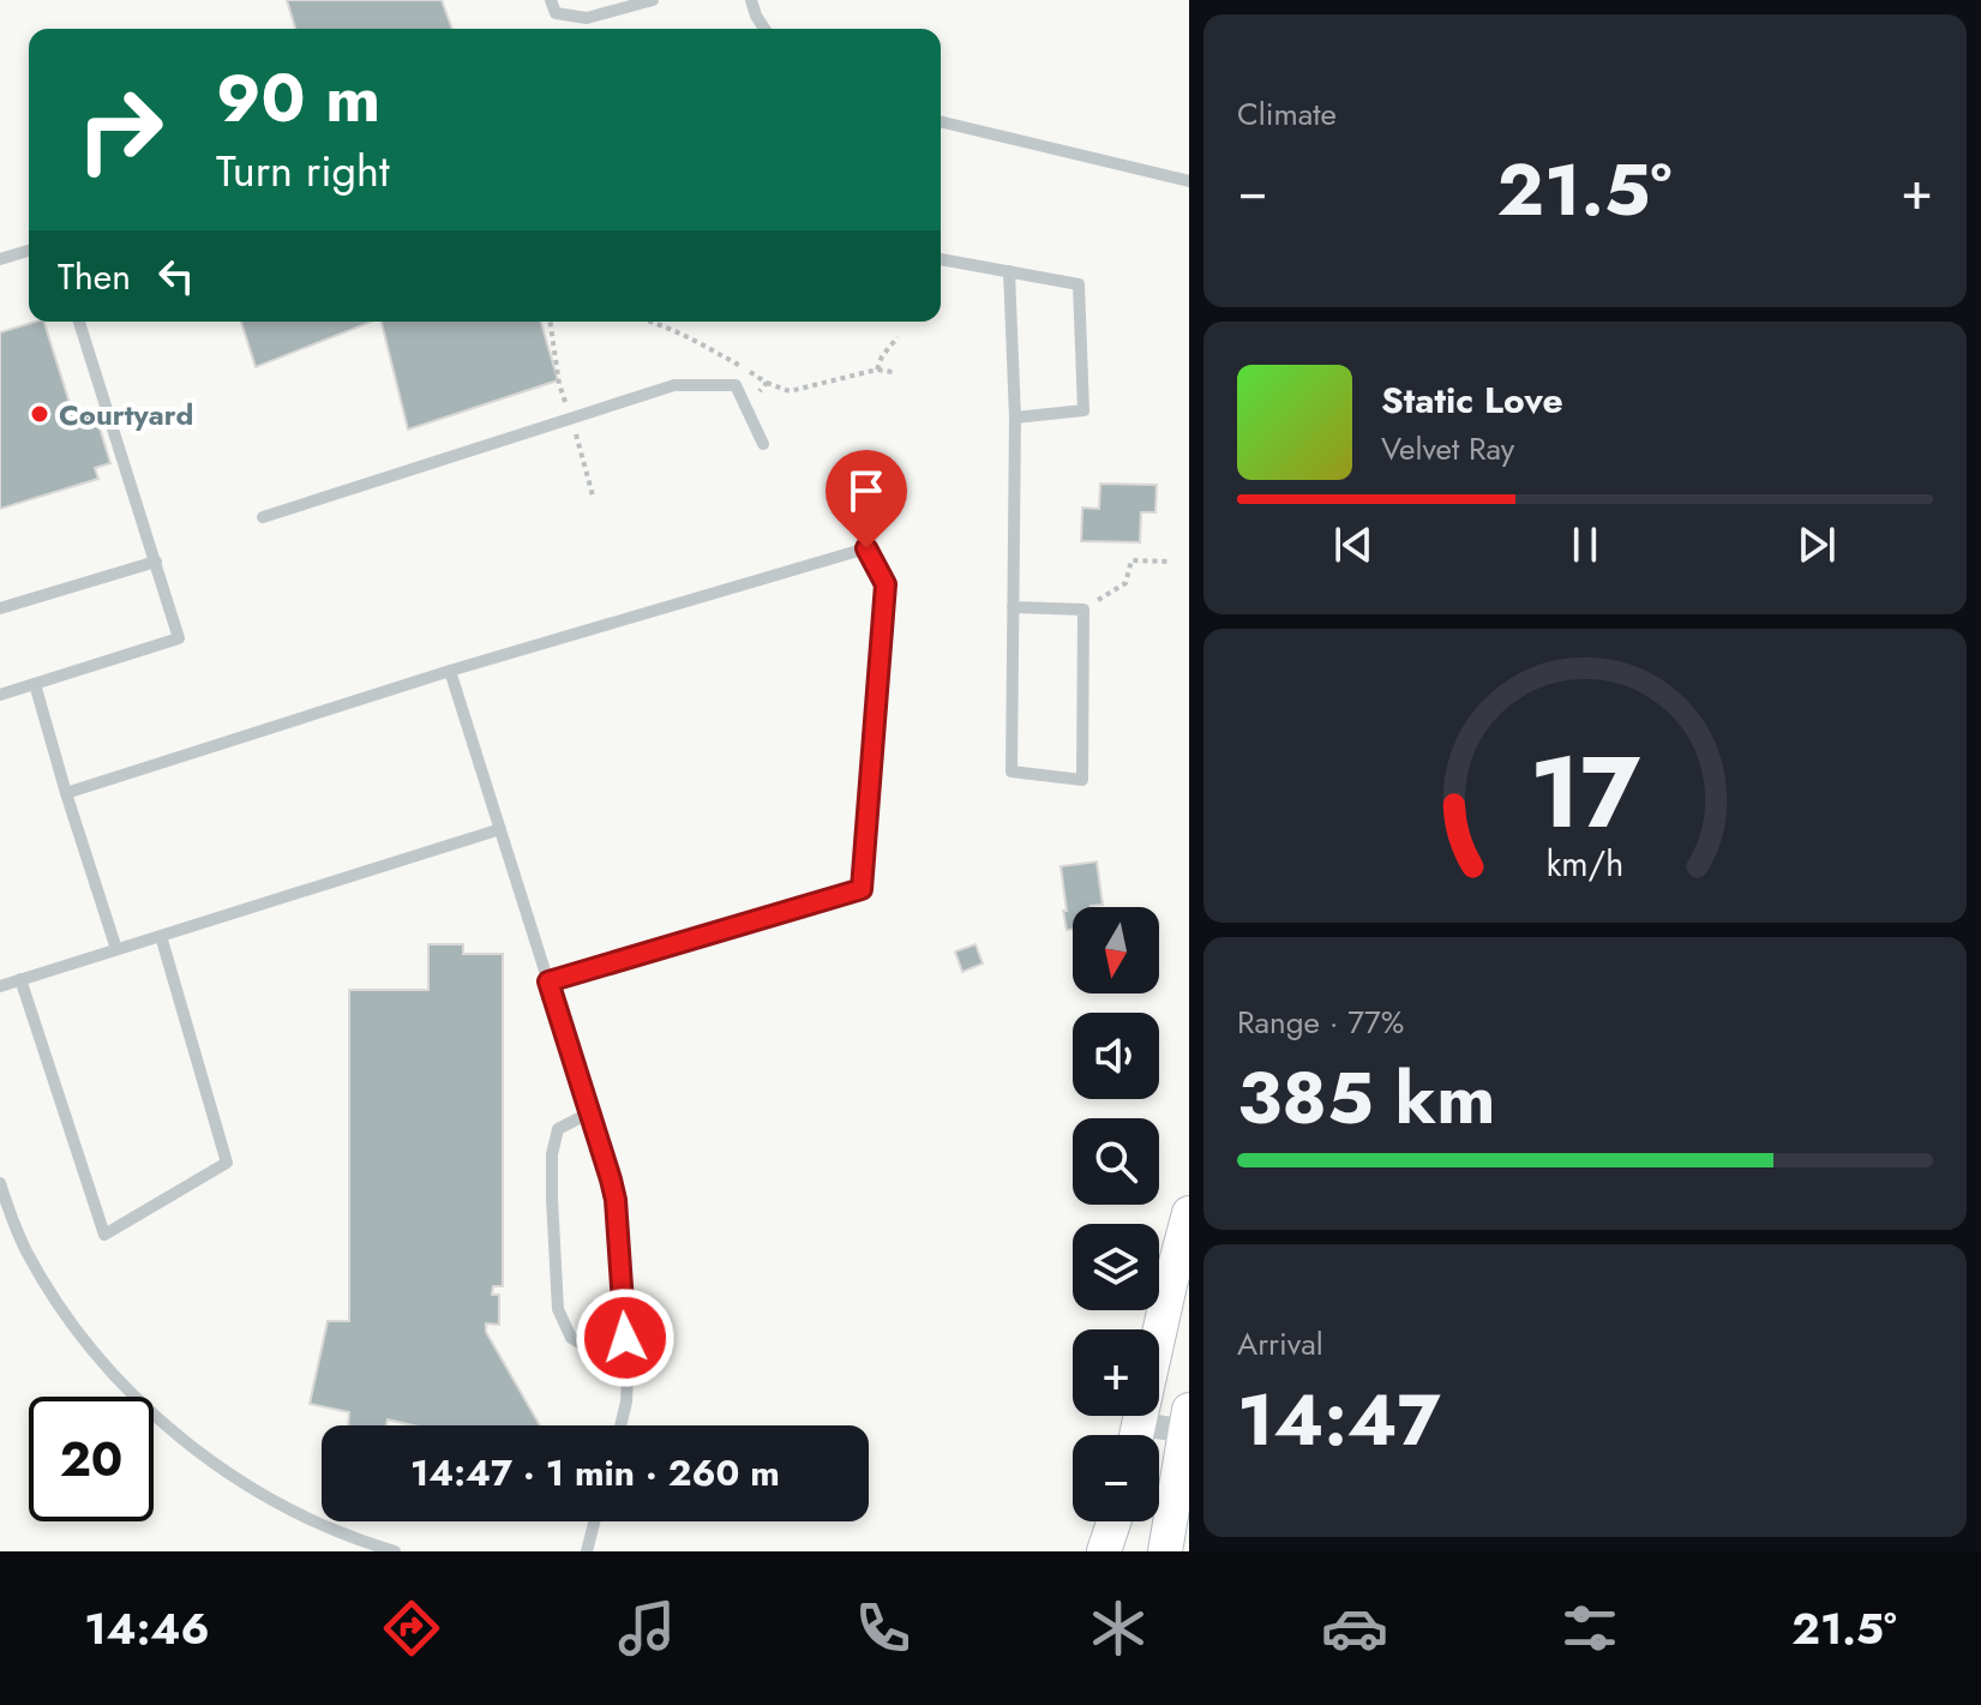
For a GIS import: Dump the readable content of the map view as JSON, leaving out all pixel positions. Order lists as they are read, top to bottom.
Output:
{
  "places": ["Courtyard"],
  "north": "bottom",
  "page": {
    "tile": [
      "Climate",
      ["Range · 77%", "385 km"],
      ["Arrival", "14:47"]
    ],
    "turn": ["90 m", "Turn right"],
    "heat": ["−", "21.5°", "+"],
    "then": "Then",
    "song": ["Static Love", "Velvet Ray"],
    "map_buttons": ["+", "−"],
    "limit": "20",
    "trip": "14:47 · 1 min · 260 m",
    "tabs": ["14:46", "21.5°"],
    "gauge": ["17", "km/h"]
  }
}
